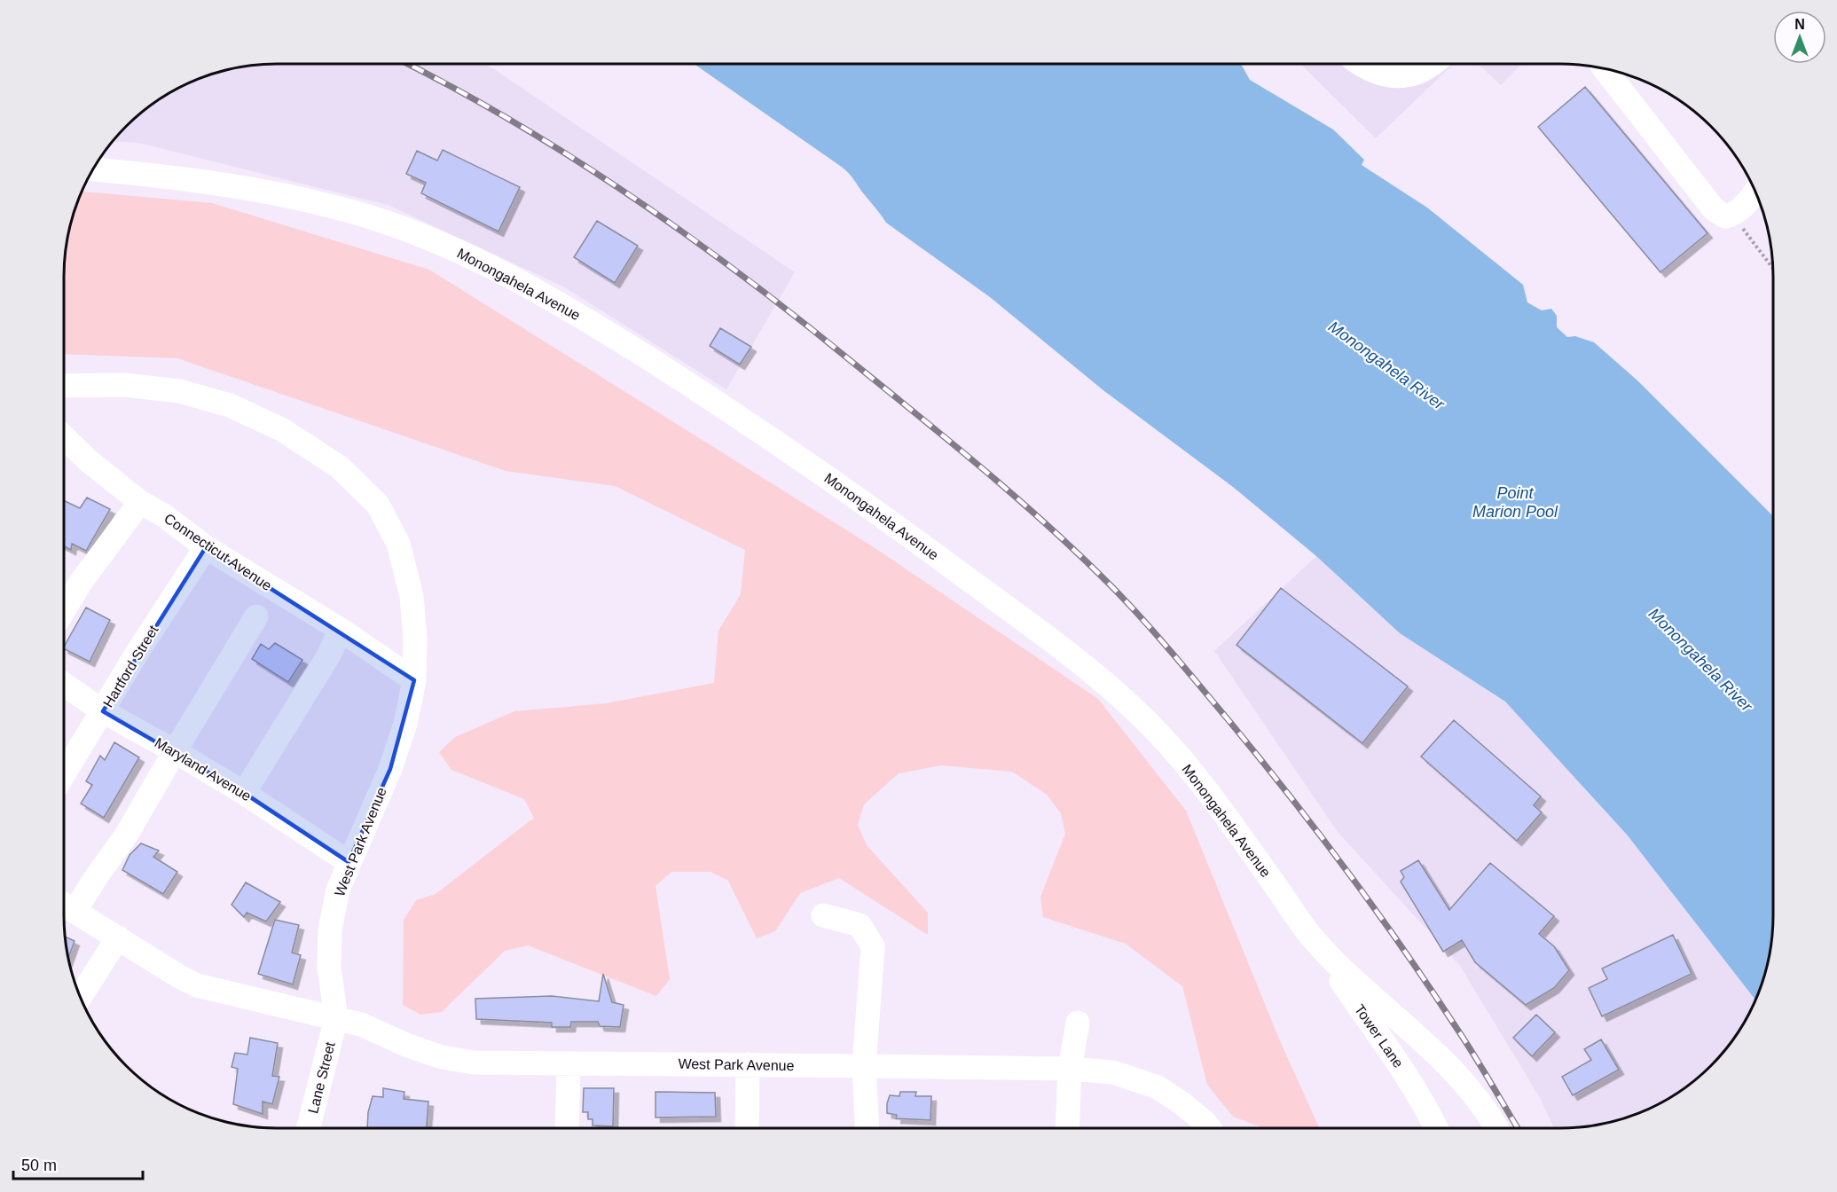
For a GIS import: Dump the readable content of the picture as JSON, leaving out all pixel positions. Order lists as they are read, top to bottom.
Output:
{
  "streets": {
    "street": [
      "Monongahela Avenue",
      "Connecticut Avenue",
      "Hartford Street",
      "Maryland Avenue",
      "West Park Avenue",
      "Tower Lane",
      "Lane Street"
    ]
  },
  "crossings": [
    ["Monongahela Avenue", "Tower Lane"],
    ["Connecticut Avenue", "Hartford Street"],
    ["Connecticut Avenue", "West Park Avenue"],
    ["Hartford Street", "Maryland Avenue"],
    ["Maryland Avenue", "West Park Avenue"],
    ["West Park Avenue", "Lane Street"]
  ],
  "water": ["Monongahela River", "Point Marion Pool"],
  "scale_bar": "50 m",
  "north": "top"
}
